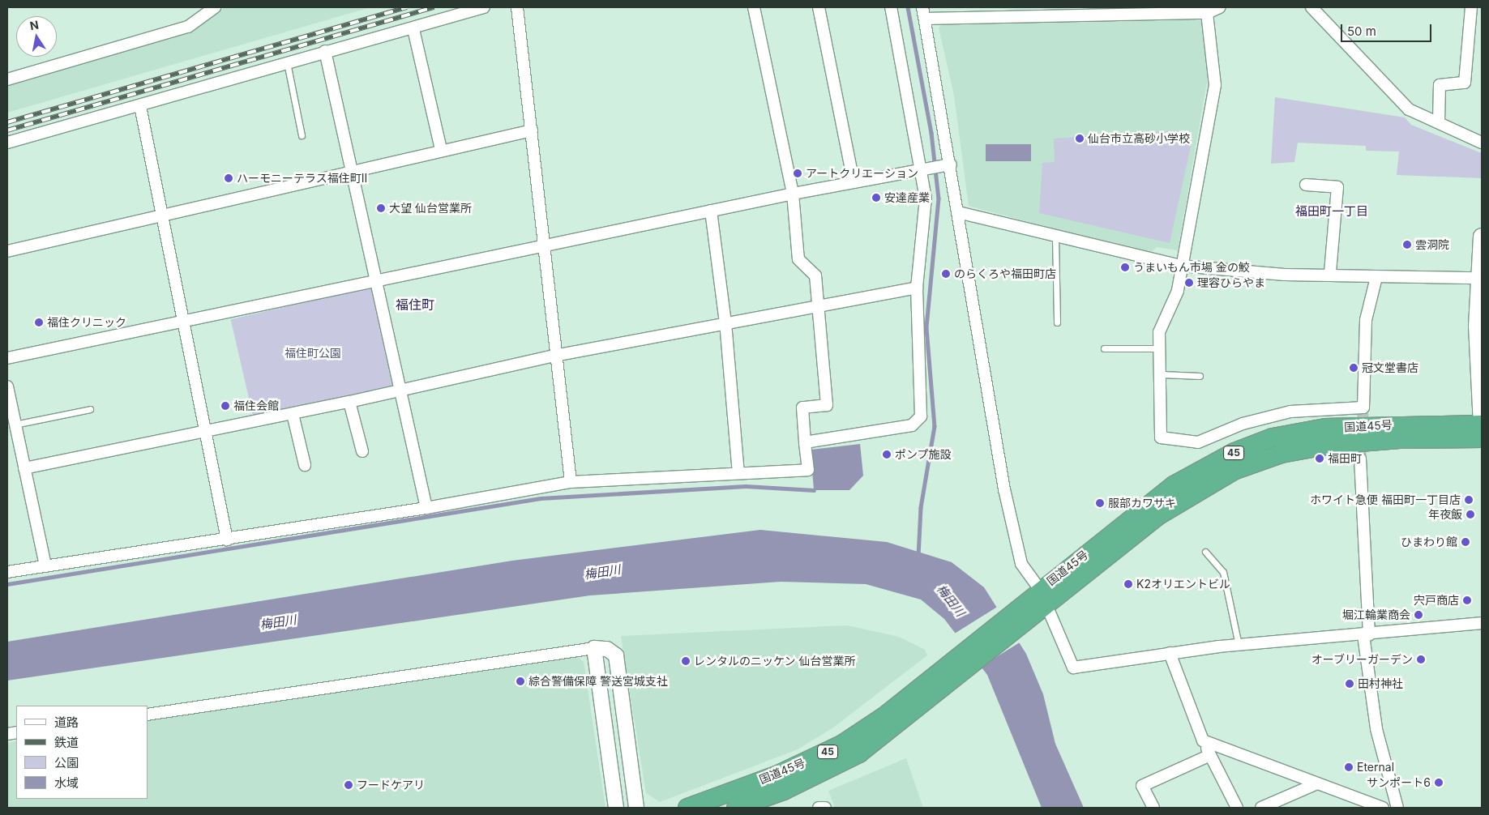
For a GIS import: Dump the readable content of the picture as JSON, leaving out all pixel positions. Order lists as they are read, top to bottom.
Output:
{
  "streets": {
    "highway": ["国道45号", "45"]
  },
  "districts": ["福田町一丁目", "福住町"],
  "water": ["梅田川"],
  "parks": ["福住町公園"],
  "places": [
    "仙台市立高砂小学校",
    "アートクリエーション",
    "ハーモニーテラス福住町Ⅱ",
    "安達産業",
    "大望 仙台営業所",
    "雲洞院",
    "うまいもん市場 金の鮫",
    "のらくろや福田町店",
    "理容ひらやま",
    "福住クリニック",
    "冠文堂書店",
    "福住会館",
    "ポンプ施設",
    "福田町",
    "ホワイト急便 福田町一丁目店",
    "服部カワサキ",
    "年夜飯",
    "ひまわり館",
    "K2オリエントビル",
    "宍戸商店",
    "堀江輪業商会",
    "オーブリーガーデン",
    "レンタルのニッケン 仙台営業所",
    "綜合警備保障 警送宮城支社",
    "田村神社",
    "Eternal",
    "サンポート6",
    "フードケアリ"
  ],
  "legend": [
    "道路",
    "鉄道",
    "公園",
    "水域"
  ],
  "scale_bar": "50 m",
  "north": "top"
}
